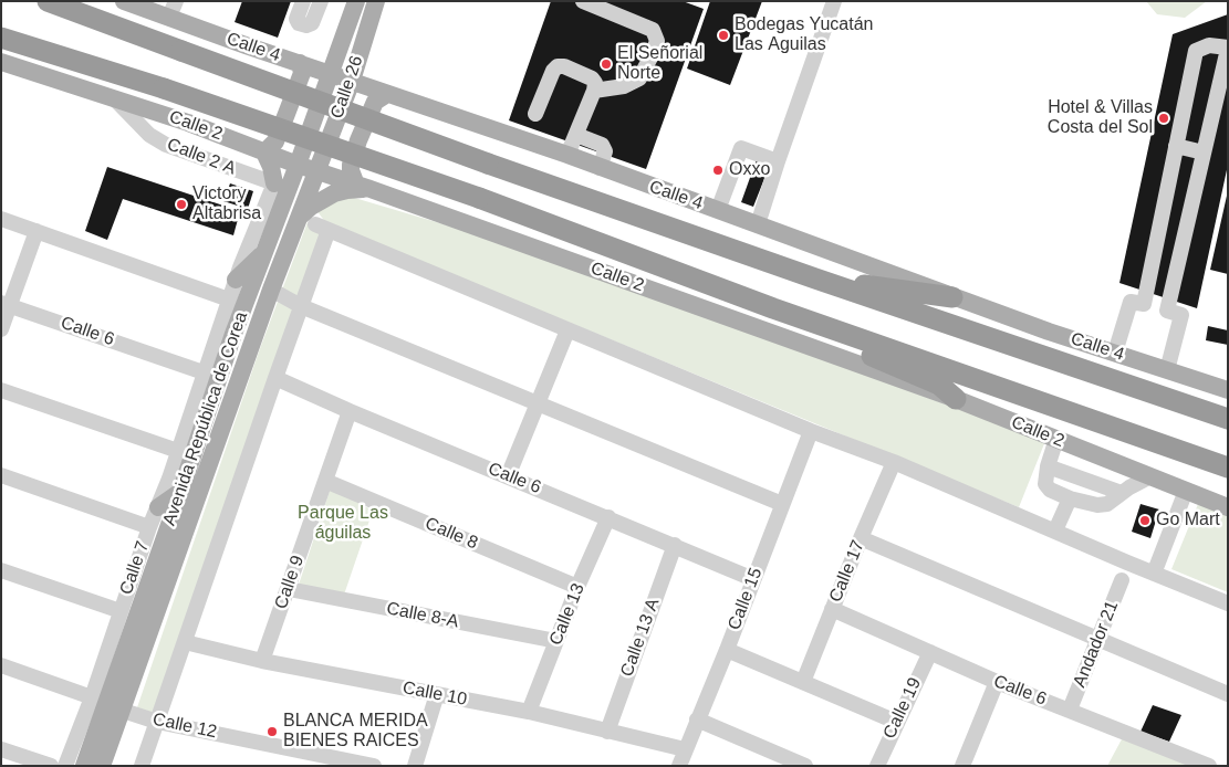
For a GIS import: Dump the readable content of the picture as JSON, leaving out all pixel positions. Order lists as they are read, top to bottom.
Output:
{
  "streets": {
    "main road": [
      "Calle 4",
      "Calle 26",
      "Calle 2",
      "Avenida República de Corea"
    ],
    "street": [
      "Calle 2 A",
      "Calle 6",
      "Calle 8",
      "Calle 7",
      "Calle 17",
      "Calle 9",
      "Calle 15",
      "Calle 13",
      "Calle 8-A",
      "Calle 13 A",
      "Andador 21",
      "Calle 10",
      "Calle 19",
      "Calle 12"
    ]
  },
  "crossings": [
    ["Calle 4", "Calle 26"],
    ["Calle 4", "Avenida República de Corea"],
    ["Calle 26", "Calle 2"],
    ["Calle 26", "Avenida República de Corea"],
    ["Calle 2", "Calle 2 A"],
    ["Calle 2", "Avenida República de Corea"],
    ["Calle 2 A", "Calle 7"],
    ["Calle 6", "Avenida República de Corea"],
    ["Calle 6", "Calle 7"],
    ["Calle 6", "Calle 17"],
    ["Calle 6", "Calle 9"],
    ["Calle 6", "Calle 15"],
    ["Calle 6", "Calle 13"],
    ["Calle 6", "Calle 13 A"],
    ["Calle 6", "Andador 21"],
    ["Calle 6", "Calle 19"],
    ["Avenida República de Corea", "Calle 7"],
    ["Avenida República de Corea", "Calle 10"],
    ["Avenida República de Corea", "Calle 12"],
    ["Calle 8", "Calle 9"],
    ["Calle 8", "Calle 13"],
    ["Calle 7", "Calle 12"],
    ["Calle 9", "Calle 8-A"],
    ["Calle 9", "Calle 10"],
    ["Calle 15", "Calle 10"],
    ["Calle 13", "Calle 8-A"],
    ["Calle 13", "Calle 10"],
    ["Calle 13 A", "Calle 10"]
  ],
  "parks": ["Parque Las águilas"],
  "places": [
    "Bodegas Yucatán Las Aguilas",
    "El Señorial Norte",
    "Hotel & Villas Costa del Sol",
    "Oxxo",
    "Victory Altabrisa",
    "Go Mart",
    "BLANCA MERIDA BIENES RAICES"
  ]
}
